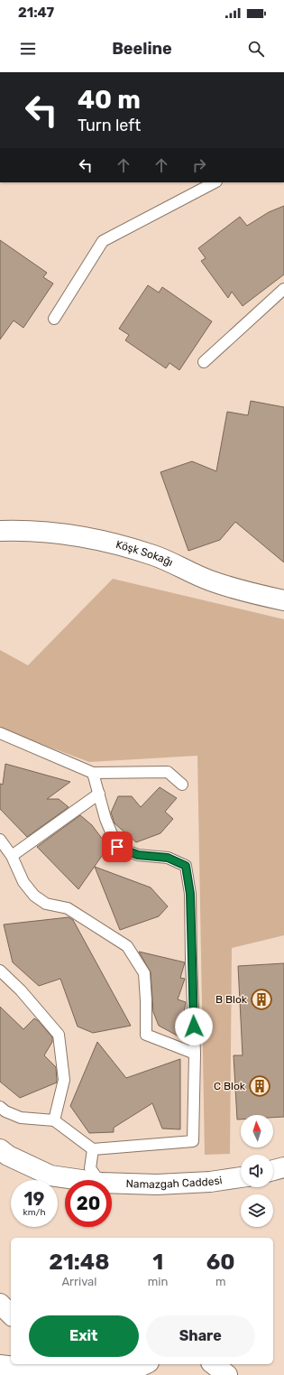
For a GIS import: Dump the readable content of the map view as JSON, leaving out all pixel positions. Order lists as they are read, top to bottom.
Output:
{
  "streets": {
    "street": ["Köşk Sokağı", "Namazgah Caddesi"]
  },
  "places": {
    "building": ["B Blok", "C Blok"]
  },
  "north": "top",
  "page": {
    "status": "21:47",
    "header": "Beeline",
    "turn": ["40 m", "Turn left"],
    "speed": "19 km/h",
    "limit": "20",
    "eta": [
      "21:48",
      "Arrival",
      "1",
      "min",
      "60",
      "m"
    ],
    "buttons": ["Exit", "Share"]
  }
}
